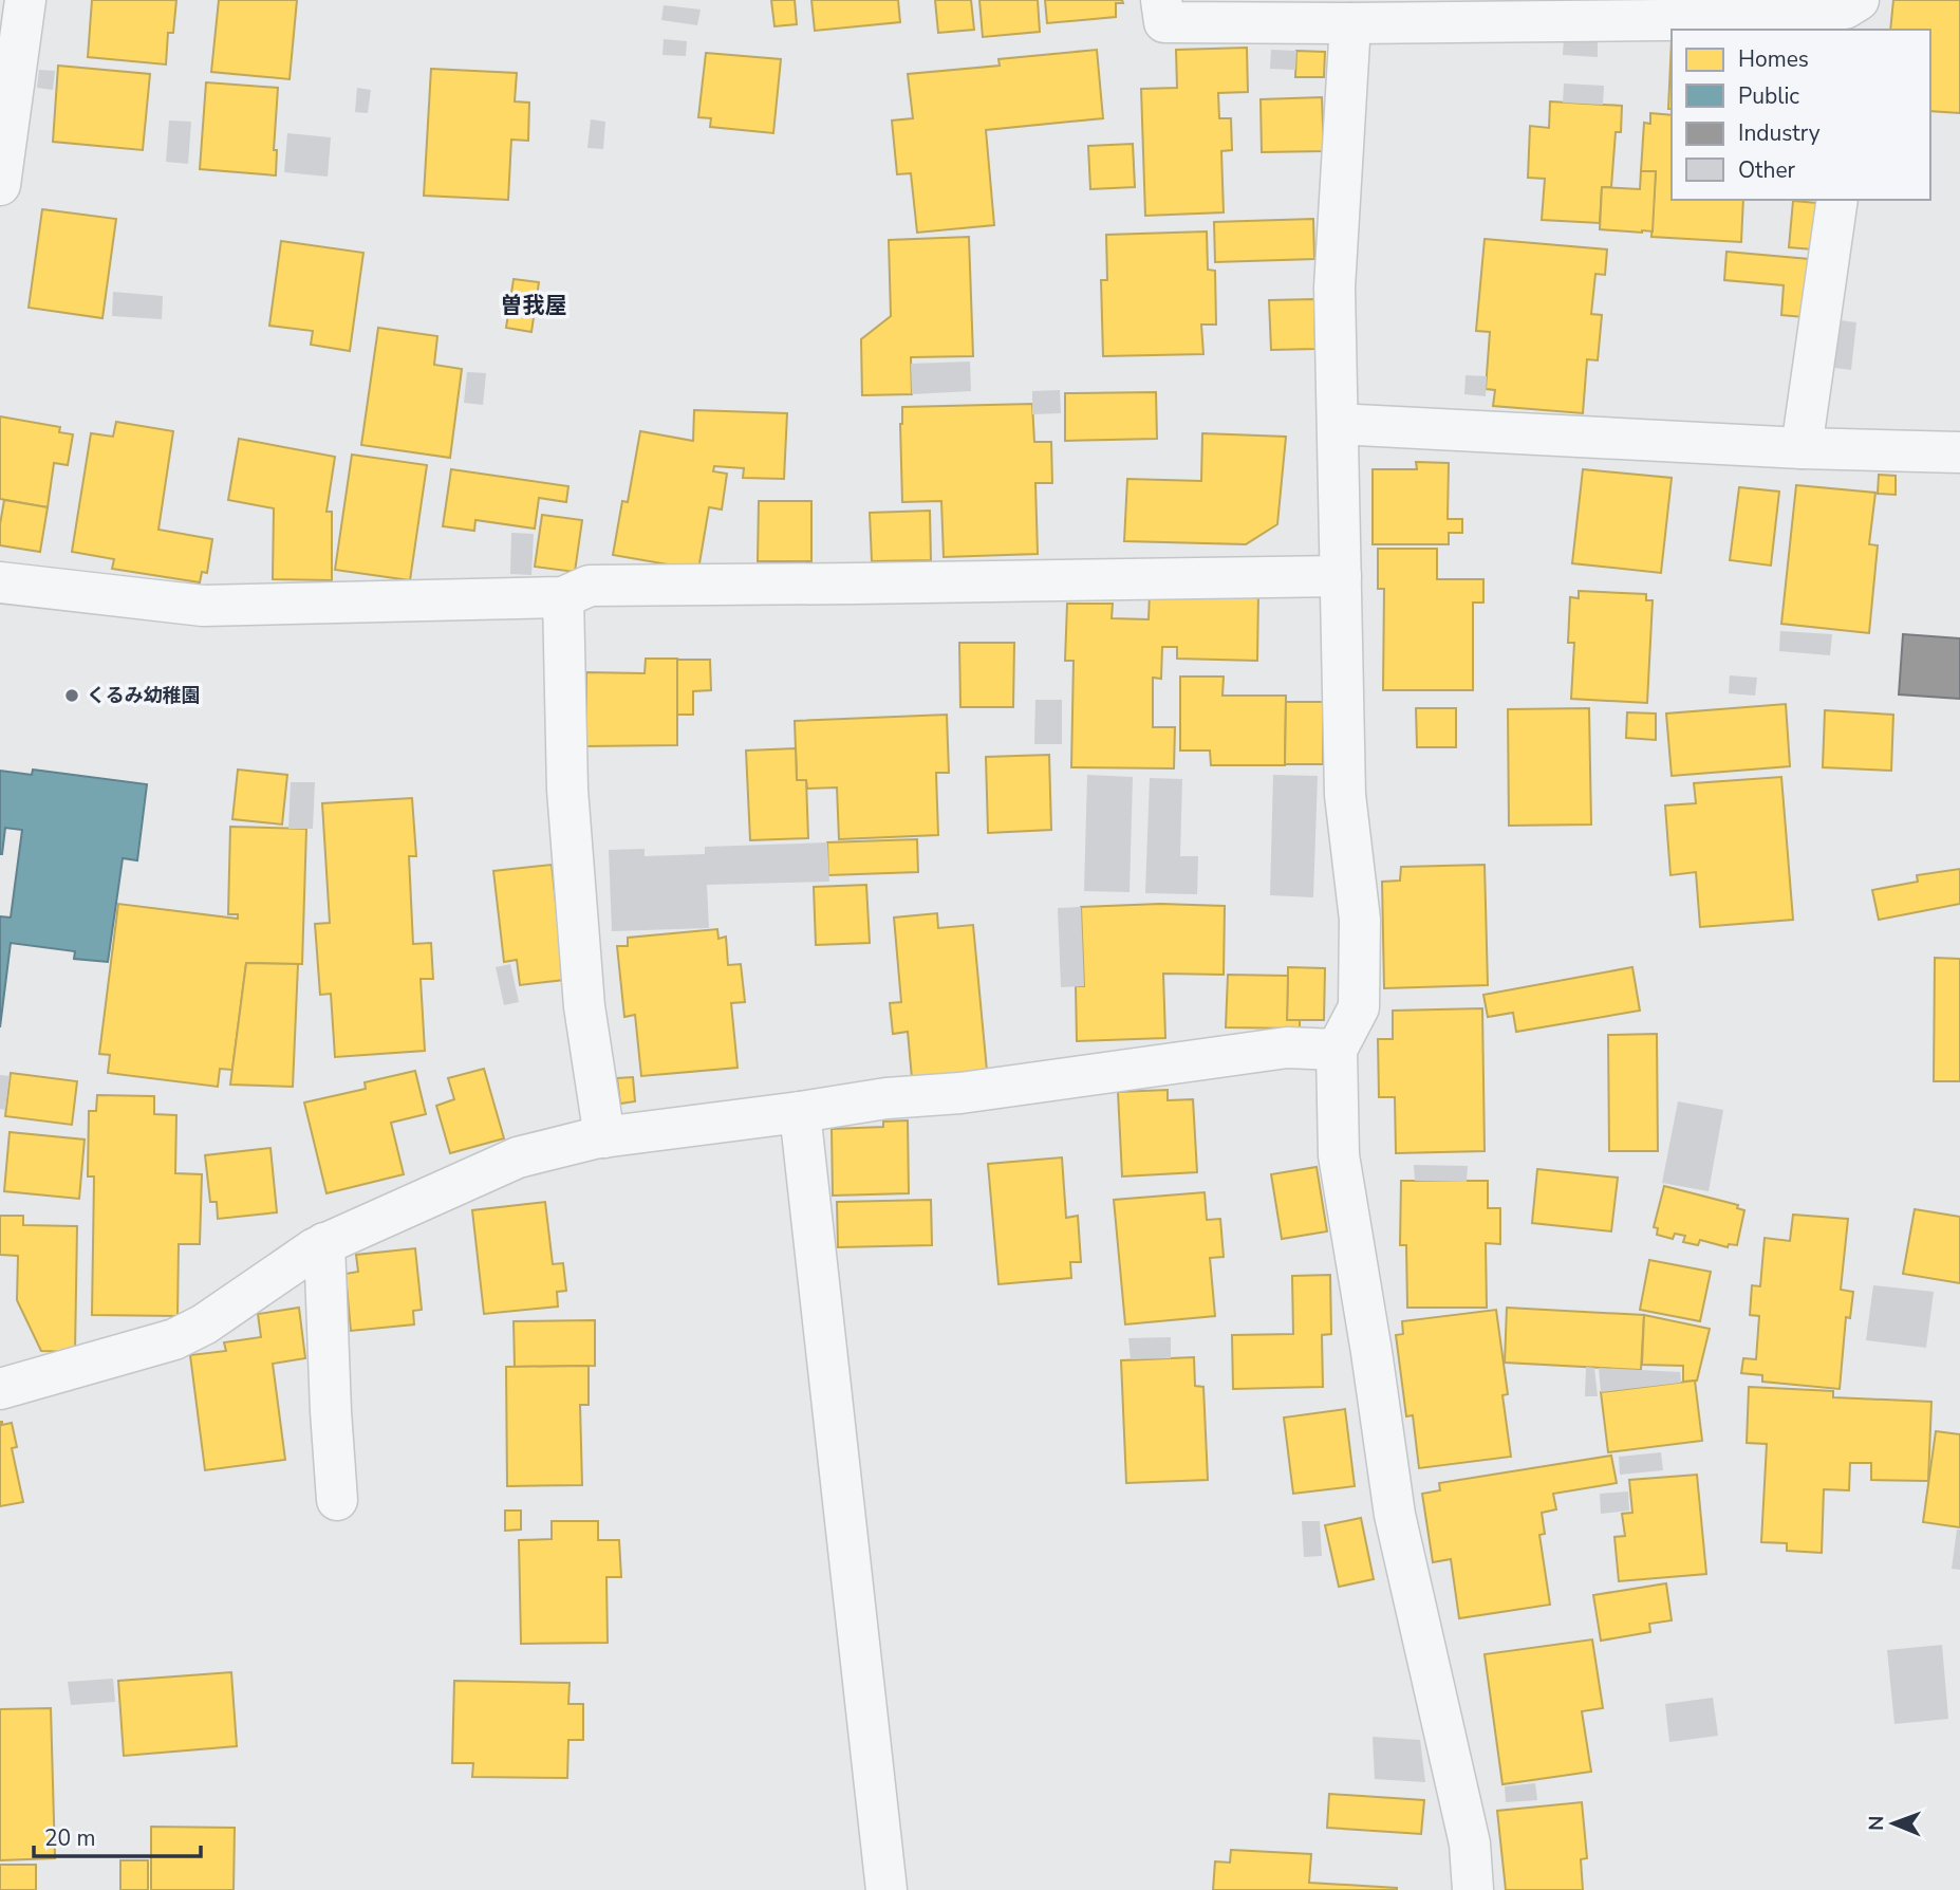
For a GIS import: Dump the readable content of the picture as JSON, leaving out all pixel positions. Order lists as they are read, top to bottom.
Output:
{
  "districts": ["曽我屋"],
  "places": ["くるみ幼稚園"],
  "legend": [
    "Homes",
    "Public",
    "Industry",
    "Other"
  ],
  "scale_bar": "20 m",
  "north": "left"
}
